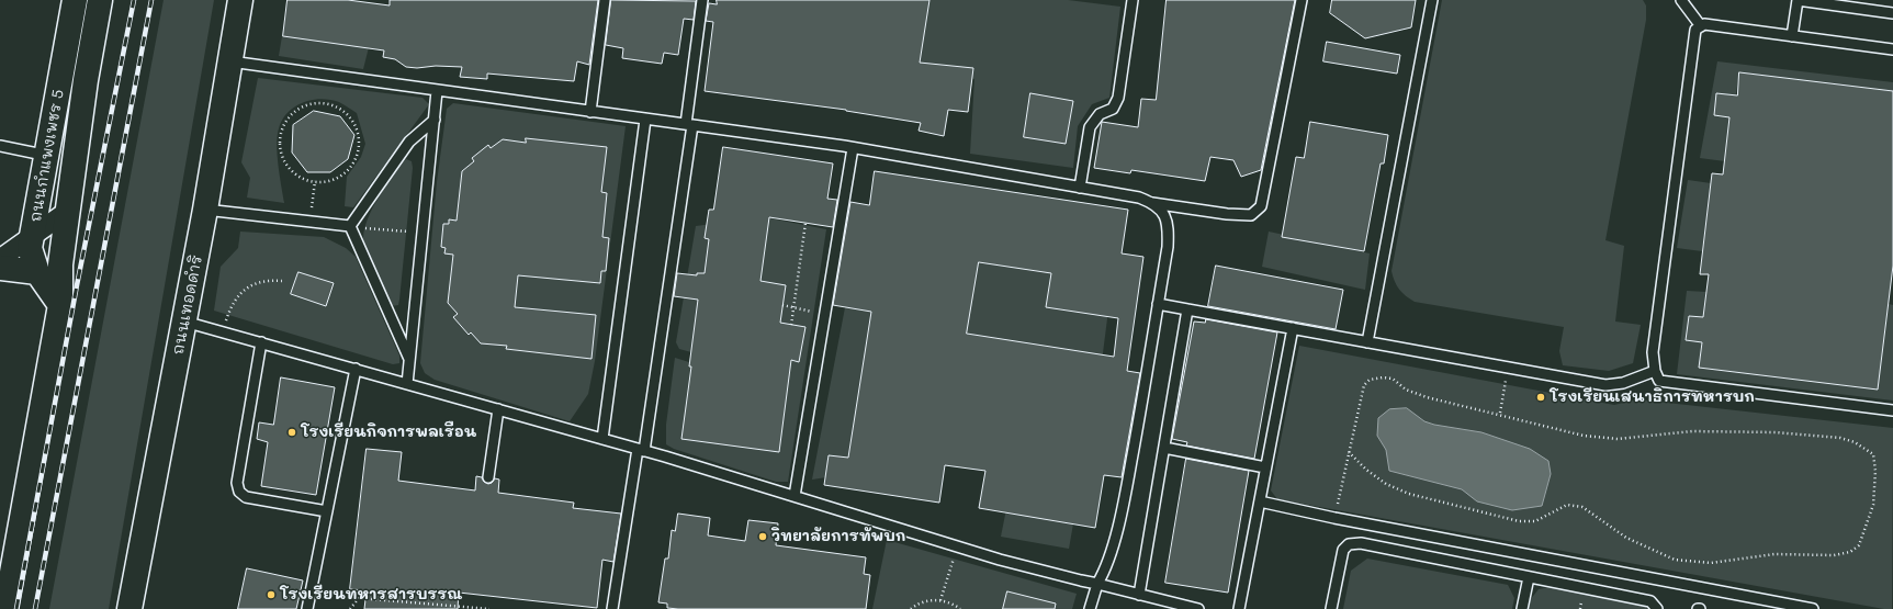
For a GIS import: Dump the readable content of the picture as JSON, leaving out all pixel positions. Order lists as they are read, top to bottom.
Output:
{
  "streets": {
    "street": ["ถนนกำแพงเพชร 5", "ถนนเทอดดำริ"]
  },
  "places": [
    "โรงเรียนเสนาธิการทหารบก",
    "โรงเรียนกิจการพลเรือน",
    "วิทยาลัยการทัพบก",
    "โรงเรียนทหารสารบรรณ"
  ]
}
